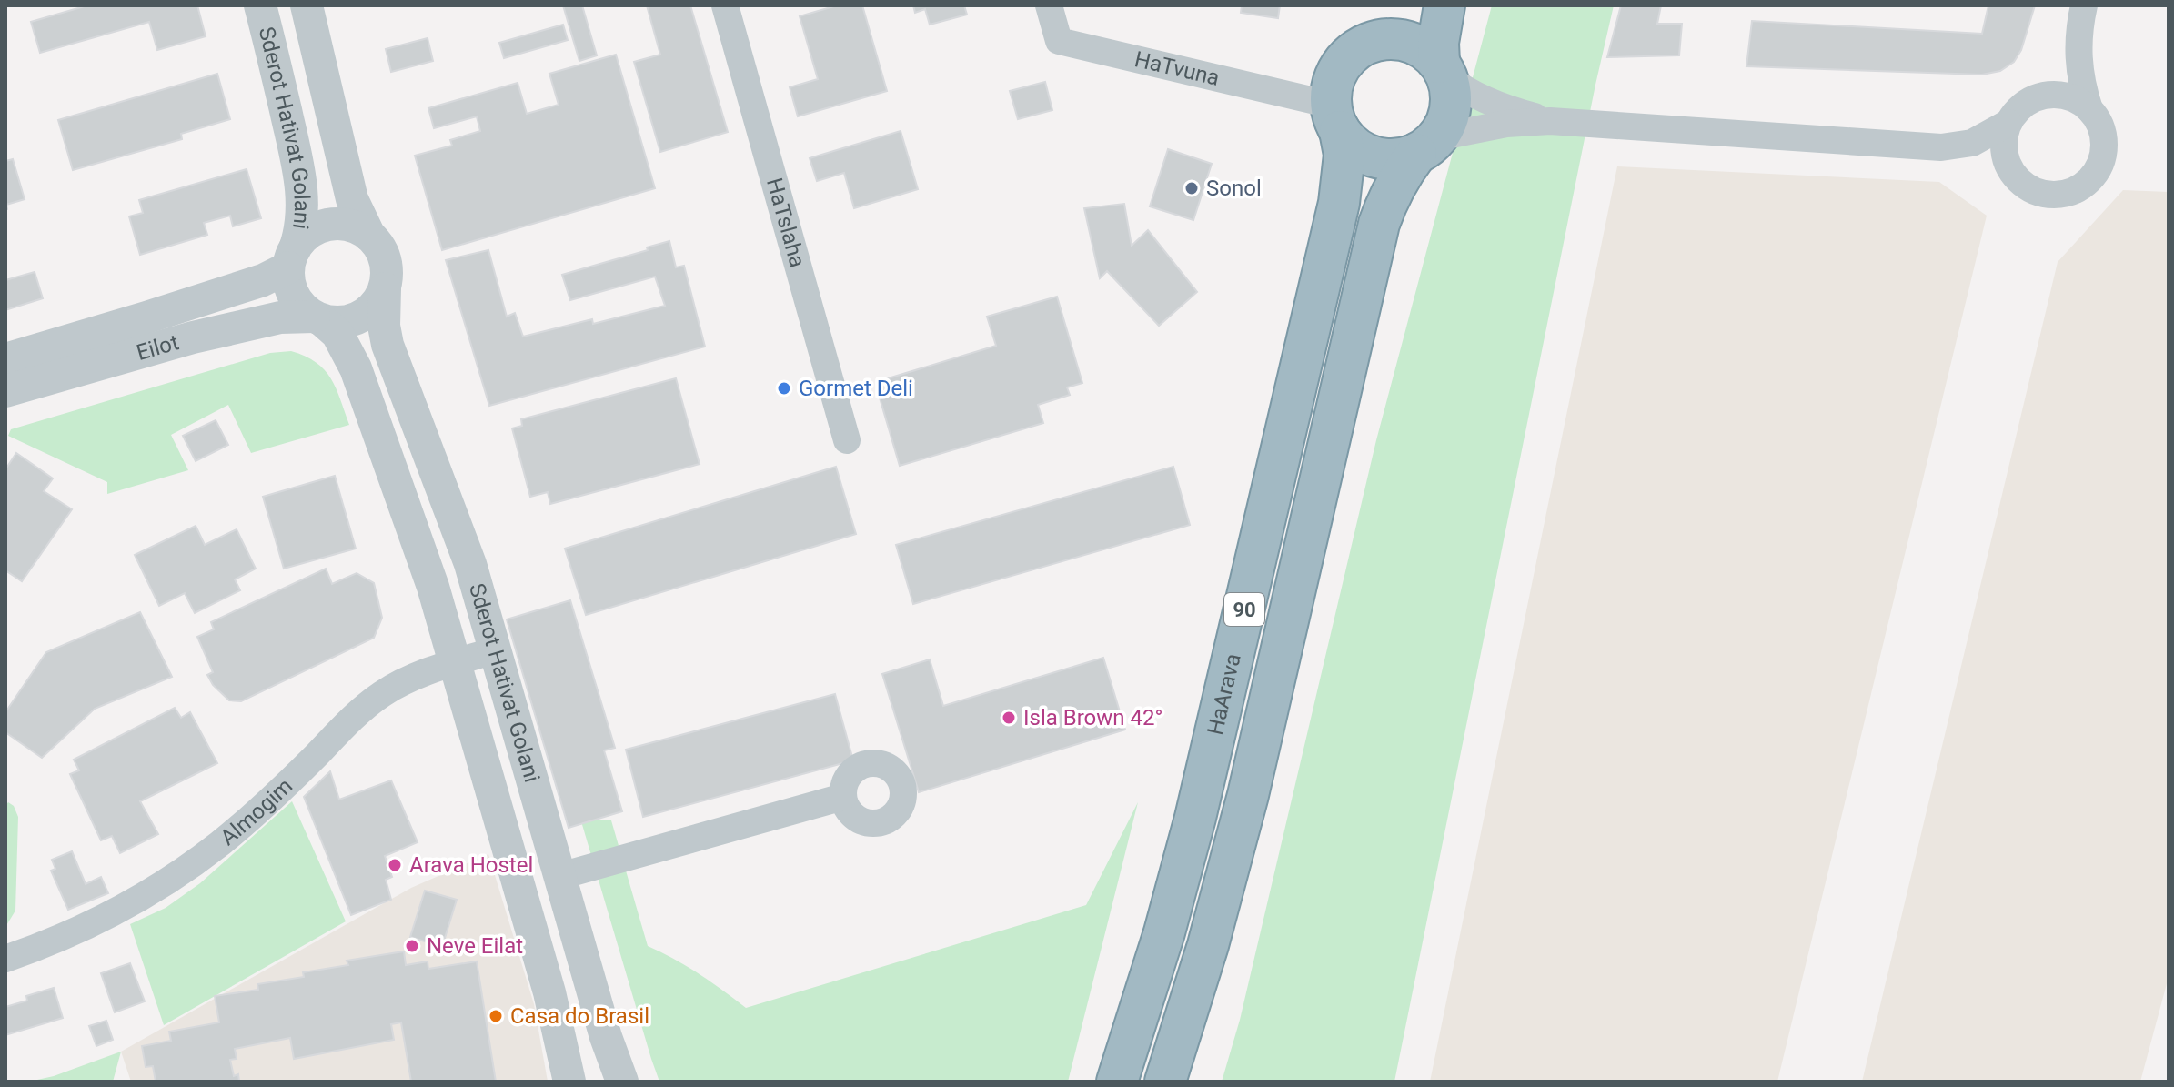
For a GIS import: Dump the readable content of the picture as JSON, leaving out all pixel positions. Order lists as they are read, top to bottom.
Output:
{
  "streets": {
    "highway": ["90", "HaArava"],
    "street": [
      "HaTvuna",
      "Sderot Hativat Golani",
      "HaTslaha",
      "Eilot",
      "Almogim"
    ]
  },
  "crossings": [
    ["HaTvuna", "HaArava"],
    ["Sderot Hativat Golani", "Eilot"],
    ["Sderot Hativat Golani", "Almogim"]
  ],
  "places": [
    "Sonol",
    "Gormet Deli",
    "Isla Brown 42°",
    "Arava Hostel",
    "Neve Eilat",
    "Casa do Brasil"
  ]
}
